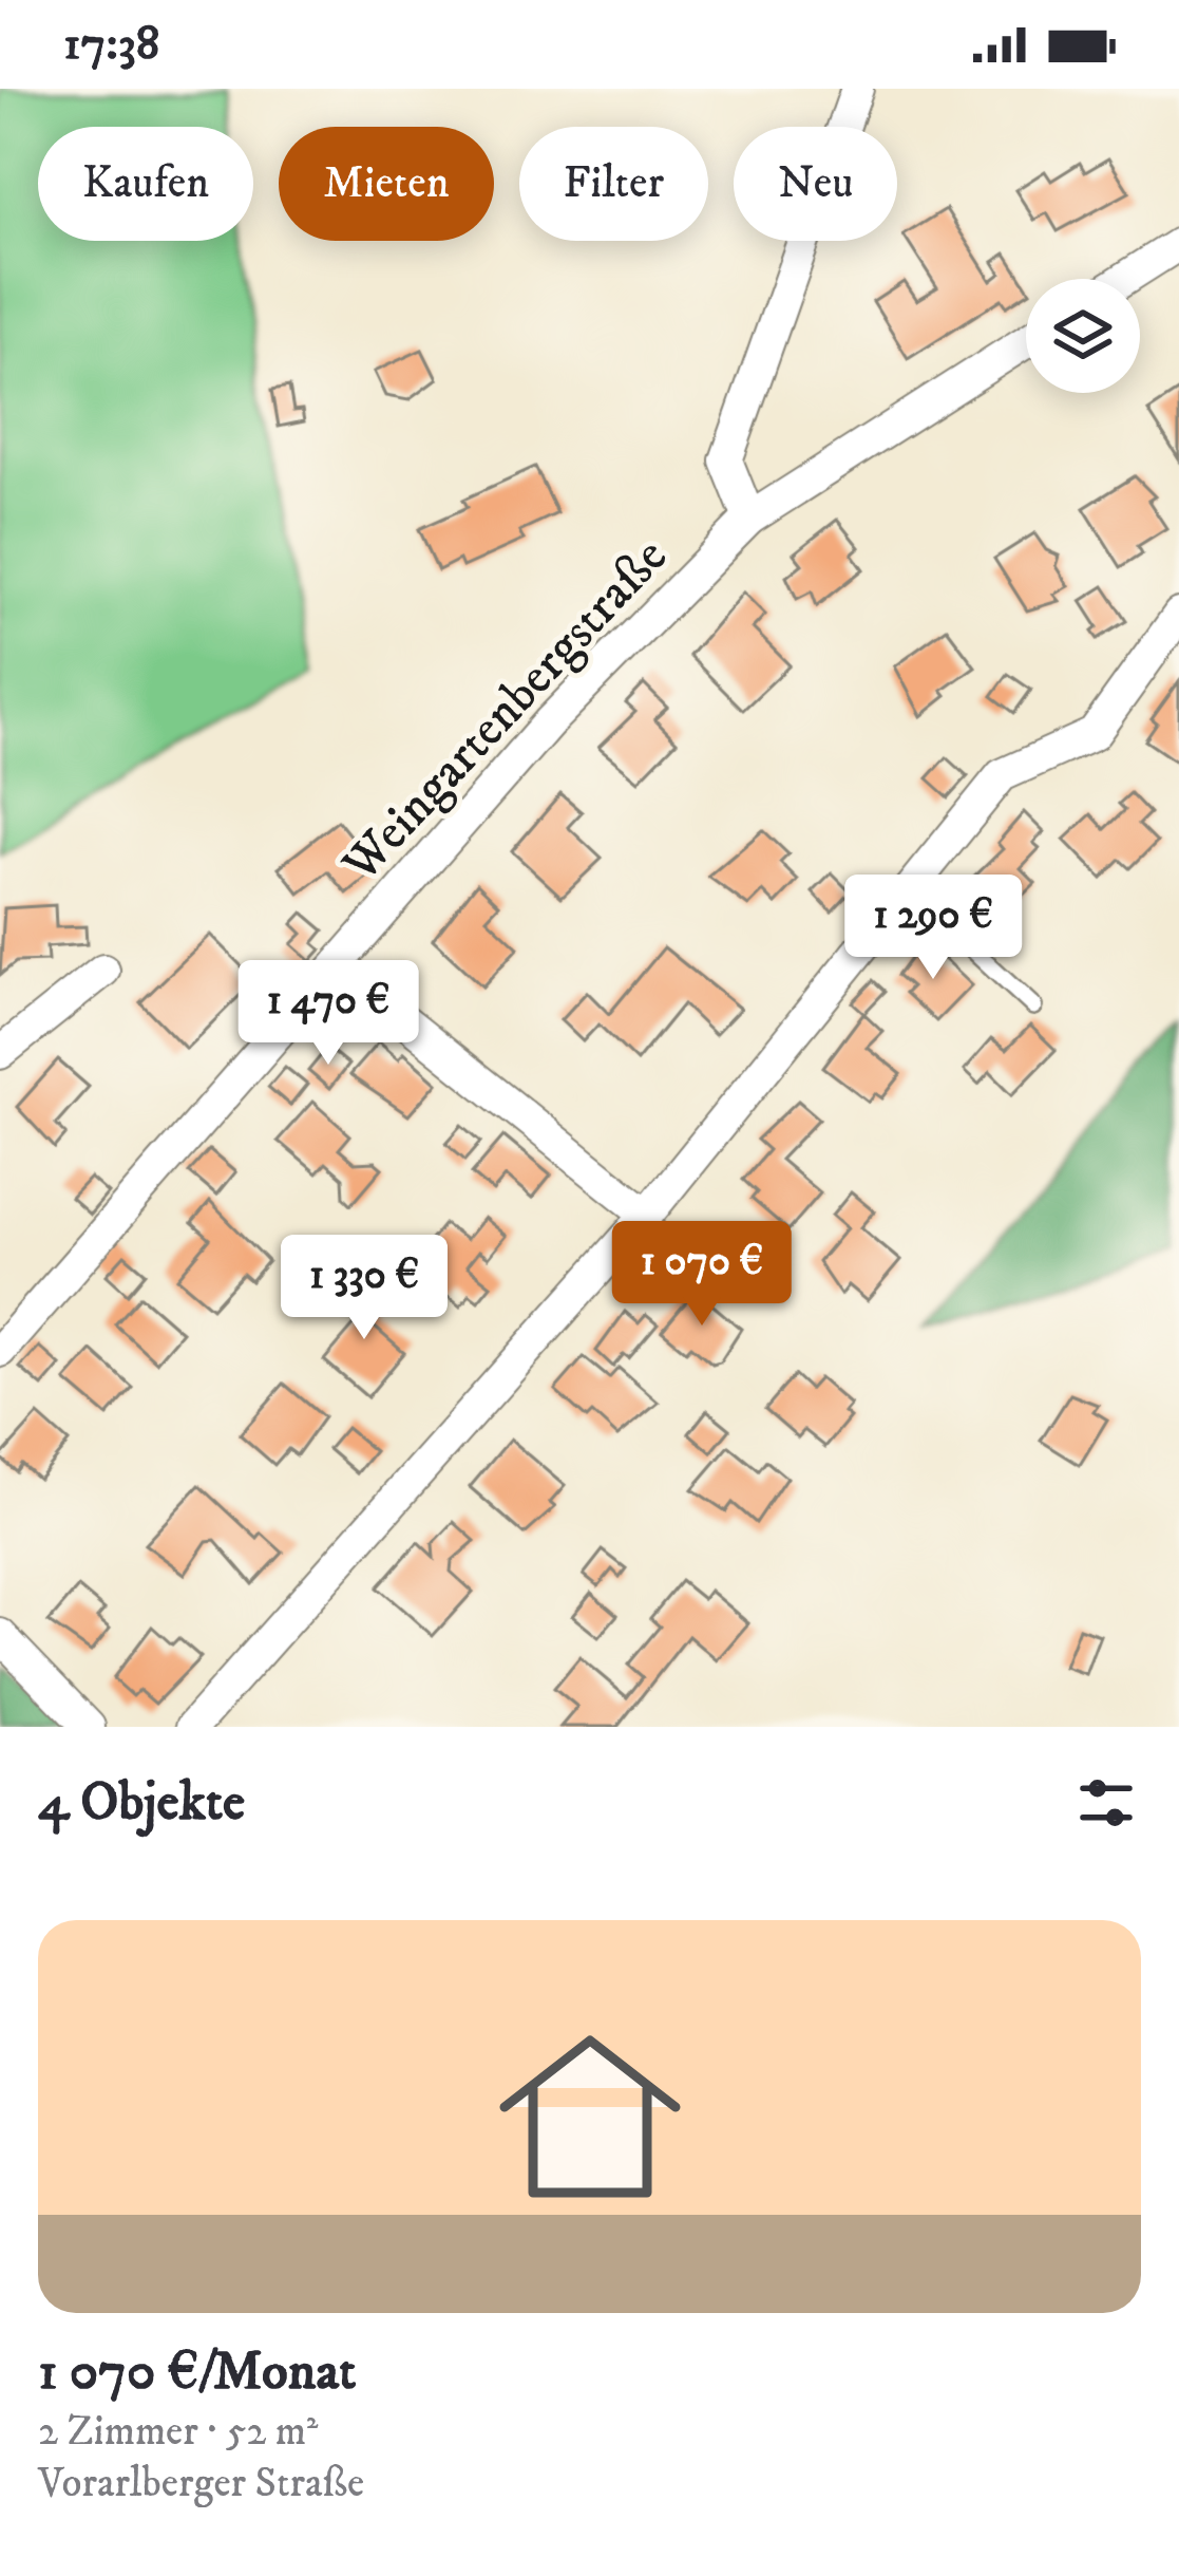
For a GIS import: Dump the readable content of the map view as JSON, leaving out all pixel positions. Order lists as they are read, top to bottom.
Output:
{
  "streets": {
    "street": ["Weingartenbergstraße"]
  },
  "page": {
    "status": "17:38",
    "chip": [
      "Kaufen",
      "Mieten",
      "Filter",
      "Neu"
    ],
    "price": [
      "1 290 €",
      "1 470 €",
      "1 070 €",
      "1 330 €"
    ],
    "heading": "4 Objekte",
    "list": [
      {
        "name": "1 070 €/Monat",
        "note": "2 Zimmer · 52 m² · Vorarlberger Straße"
      }
    ]
  }
}
